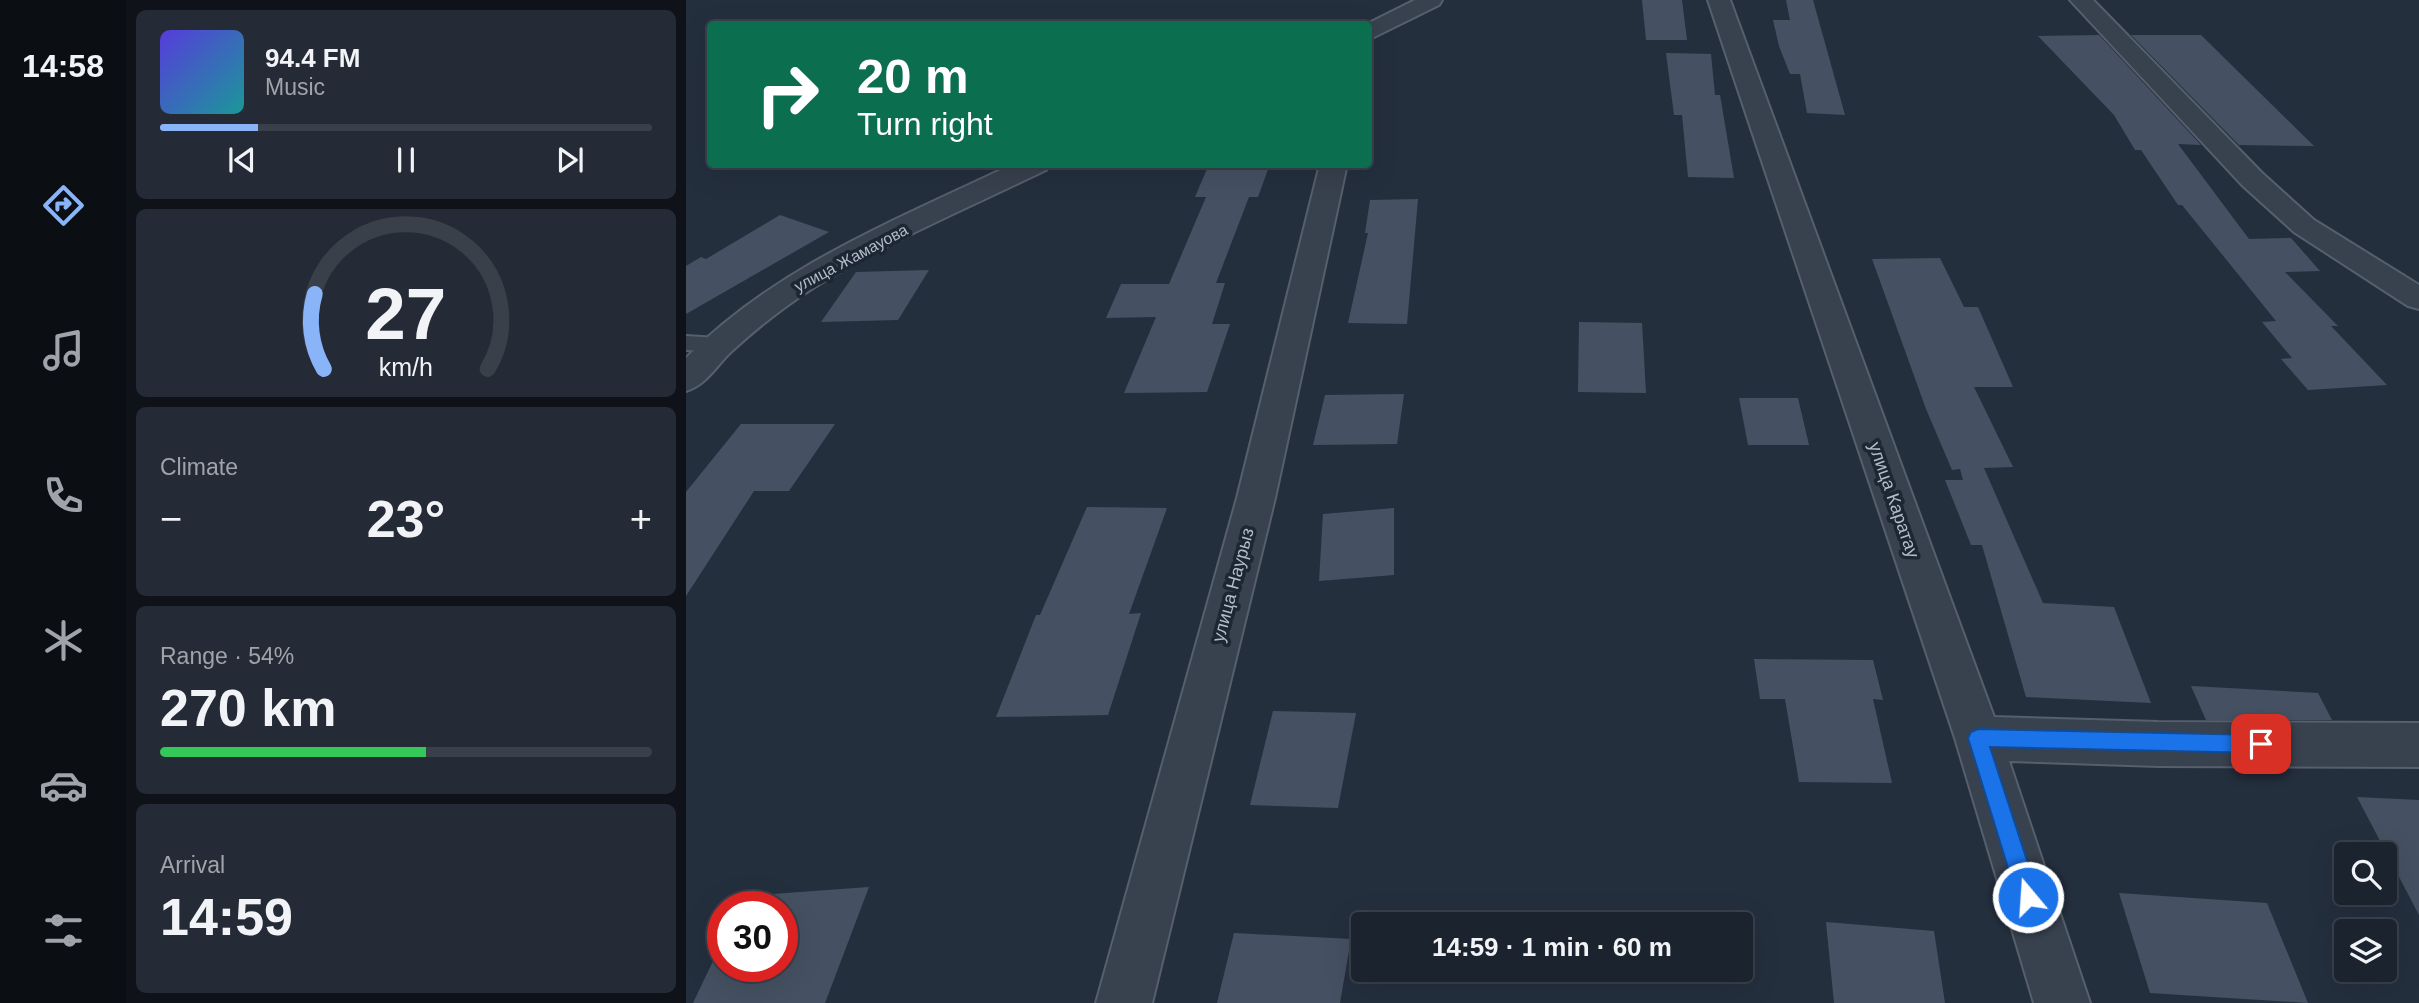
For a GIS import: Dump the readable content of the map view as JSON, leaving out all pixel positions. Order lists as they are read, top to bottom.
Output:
{
  "streets": {
    "street": ["улица Жамауова", "улица Каратау", "улица Наурыз"]
  },
  "page": {
    "tabs": "14:58",
    "turn": ["20 m", "Turn right"],
    "song": ["94.4 FM", "Music"],
    "tile": [
      "Climate",
      ["Range · 54%", "270 km"],
      ["Arrival", "14:59"]
    ],
    "heat": ["−", "23°", "+"],
    "limit": "30",
    "trip": "14:59 · 1 min · 60 m",
    "gauge": ["27", "km/h"]
  }
}
